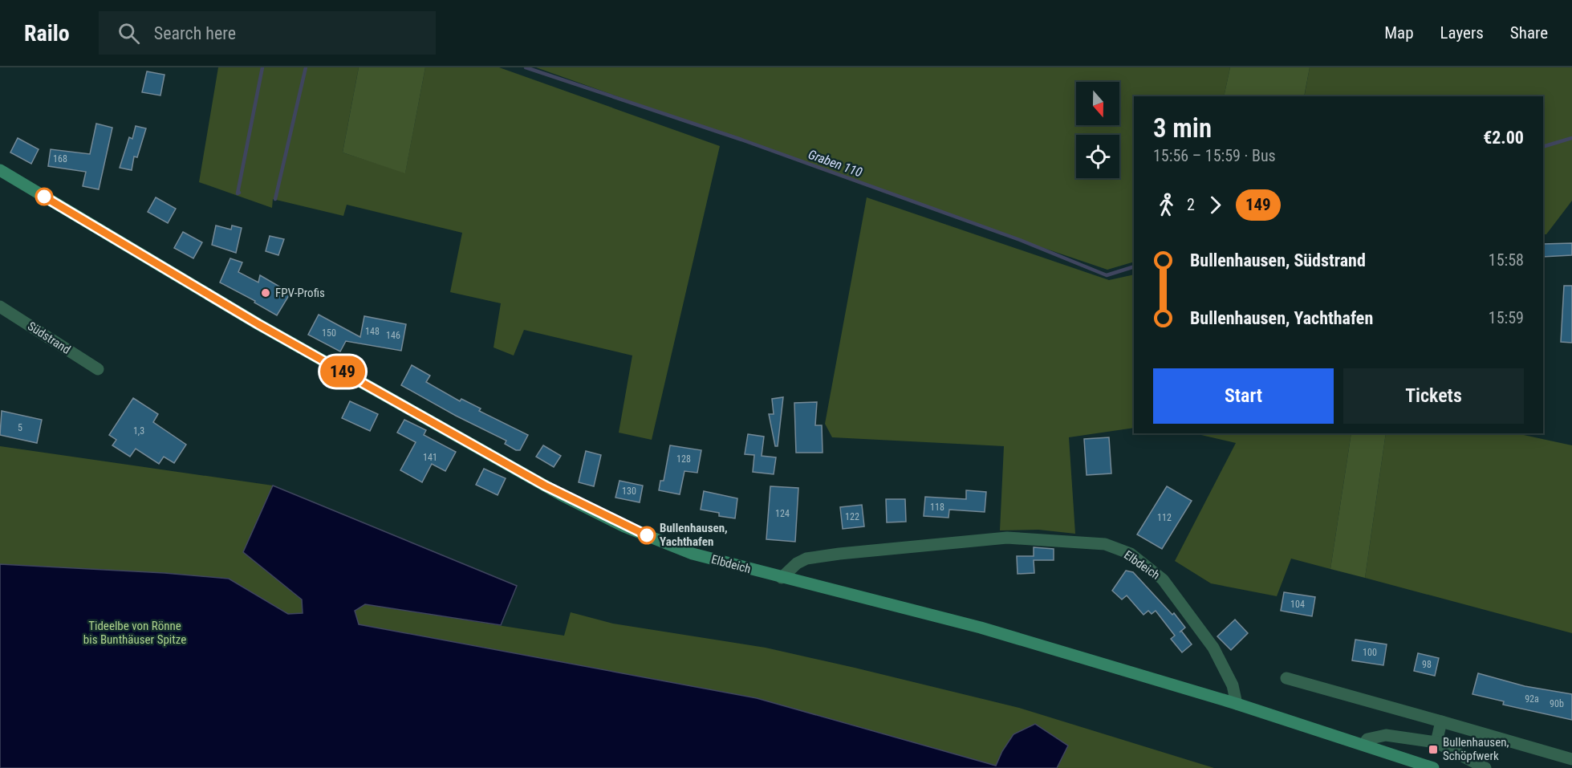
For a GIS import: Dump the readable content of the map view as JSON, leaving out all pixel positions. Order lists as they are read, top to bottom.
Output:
{
  "streets": {
    "street": ["Südstrand", "Elbdeich"]
  },
  "water": ["Graben 110"],
  "parks": ["Tideelbe von Rönne bis Bunthäuser Spitze"],
  "places": {
    "other": ["FPV-Profis", "Bullenhausen, Yachthafen"],
    "transit": ["Bullenhausen, Schöpfwerk"]
  },
  "lines": ["bus line 149"],
  "house_numbers": [
    "168",
    "148",
    "150",
    "146",
    "5",
    "1,3",
    "141",
    "128",
    "130",
    "118",
    "124",
    "122",
    "112",
    "104",
    "100",
    "98",
    "92a",
    "90b"
  ],
  "north": "bottom",
  "page": {
    "header": "Railo",
    "search": "Search here",
    "nav": ["Map", "Layers", "Share"],
    "on_map": "149",
    "heading": ["3 min", "15:56 – 15:59 · Bus", "€2.00"],
    "legs": ["2", "149"],
    "list": [
      {
        "name": "Bullenhausen, Südstrand",
        "value": "15:58"
      },
      {
        "name": "Bullenhausen, Yachthafen",
        "value": "15:59"
      }
    ],
    "buttons": ["Start", "Tickets"]
  }
}
